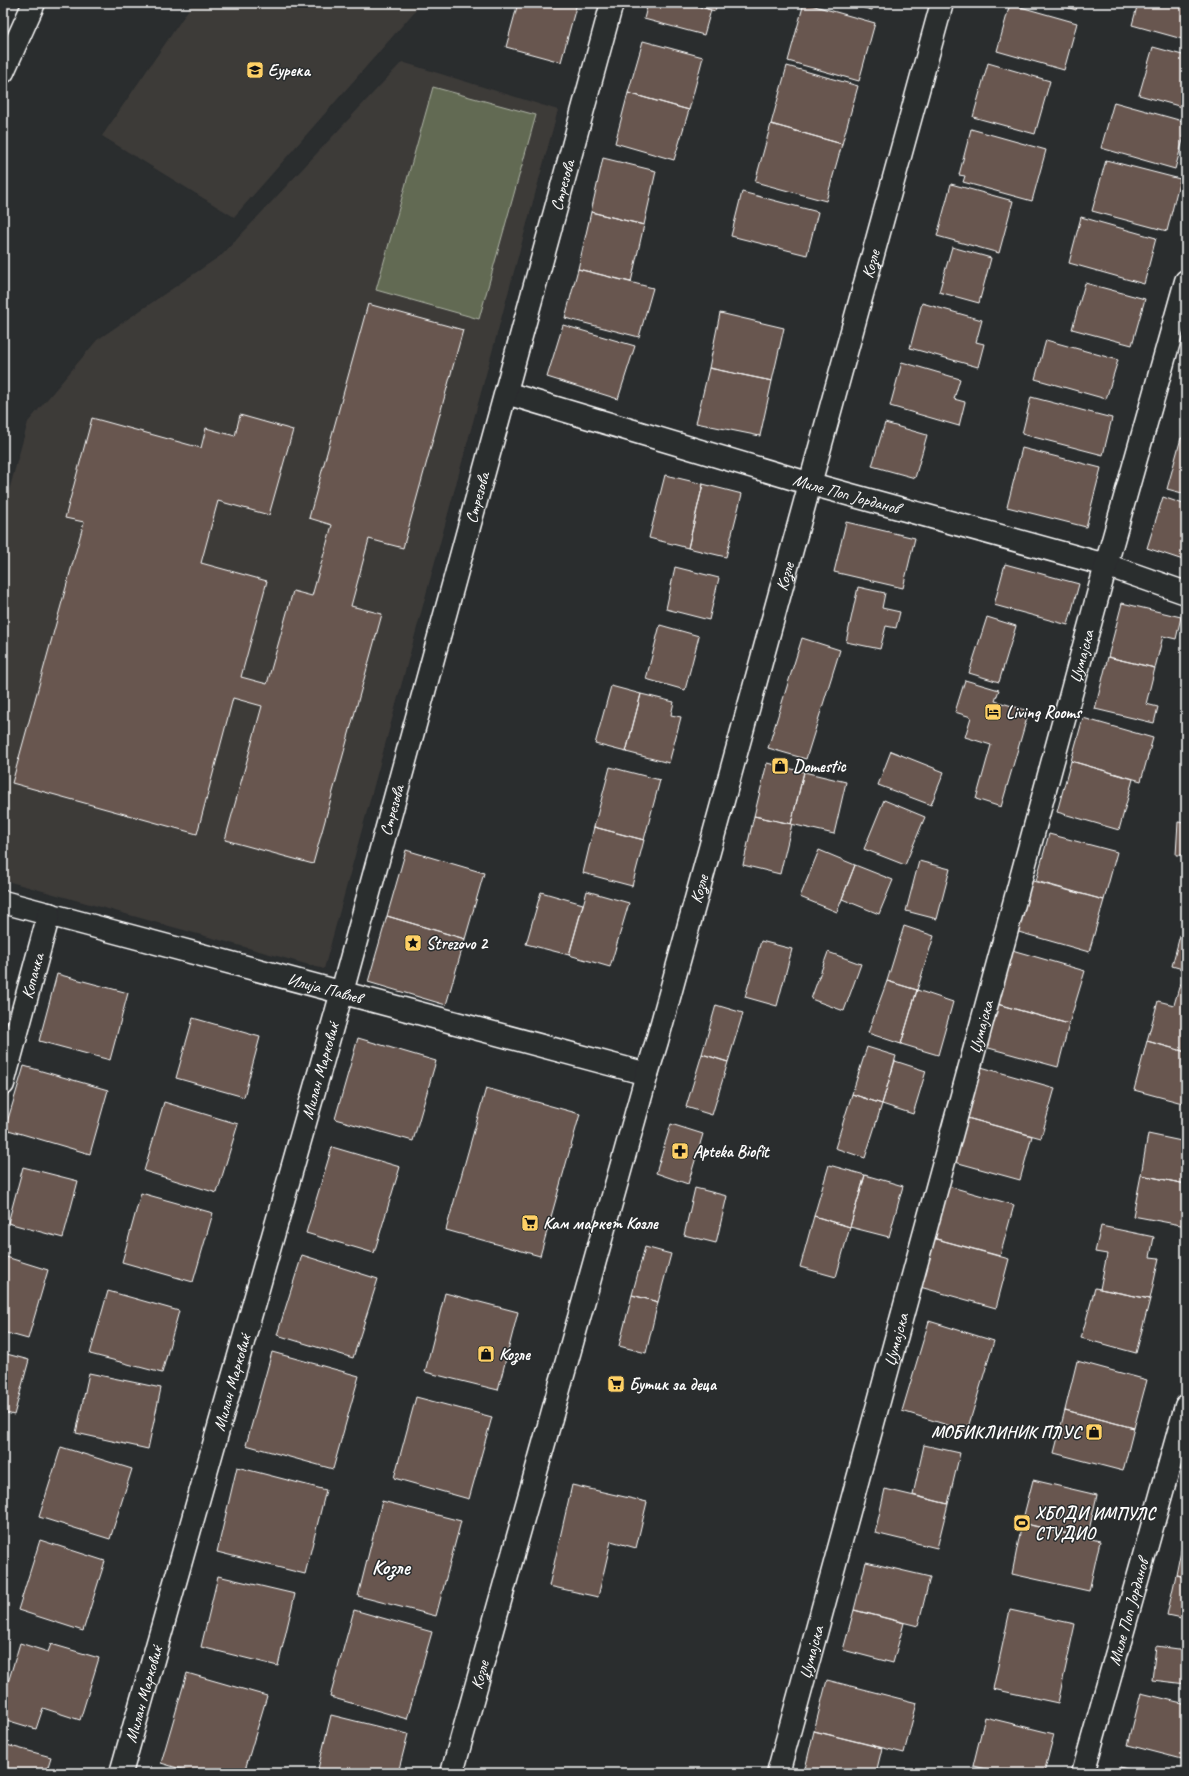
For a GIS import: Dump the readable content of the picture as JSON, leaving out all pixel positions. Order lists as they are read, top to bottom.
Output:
{
  "streets": {
    "street": [
      "Стрезова",
      "Козле",
      "Миле Поп Јорданов",
      "Џумајска",
      "Копачка",
      "Илија Павлев",
      "Милан Марковиќ"
    ]
  },
  "crossings": [
    ["Стрезова", "Миле Поп Јорданов"],
    ["Стрезова", "Илија Павлев"],
    ["Стрезова", "Милан Марковиќ"],
    ["Козле", "Миле Поп Јорданов"],
    ["Козле", "Илија Павлев"],
    ["Миле Поп Јорданов", "Џумајска"],
    ["Копачка", "Илија Павлев"],
    ["Илија Павлев", "Милан Марковиќ"]
  ],
  "districts": ["Козле"],
  "places": {
    "school or university": ["Еурека"],
    "hotel": ["Living Rooms"],
    "shop": ["Domestic", "Козле", "МОБИКЛИНИК ПЛУС"],
    "place": ["Strezovo 2"],
    "pharmacy": ["Apteka Biofit"],
    "supermarket": ["Кам маркет Козле", "Бутик за деца"],
    "sports": ["ХБОДИ ИМПУЛС СТУДИО"]
  }
}
